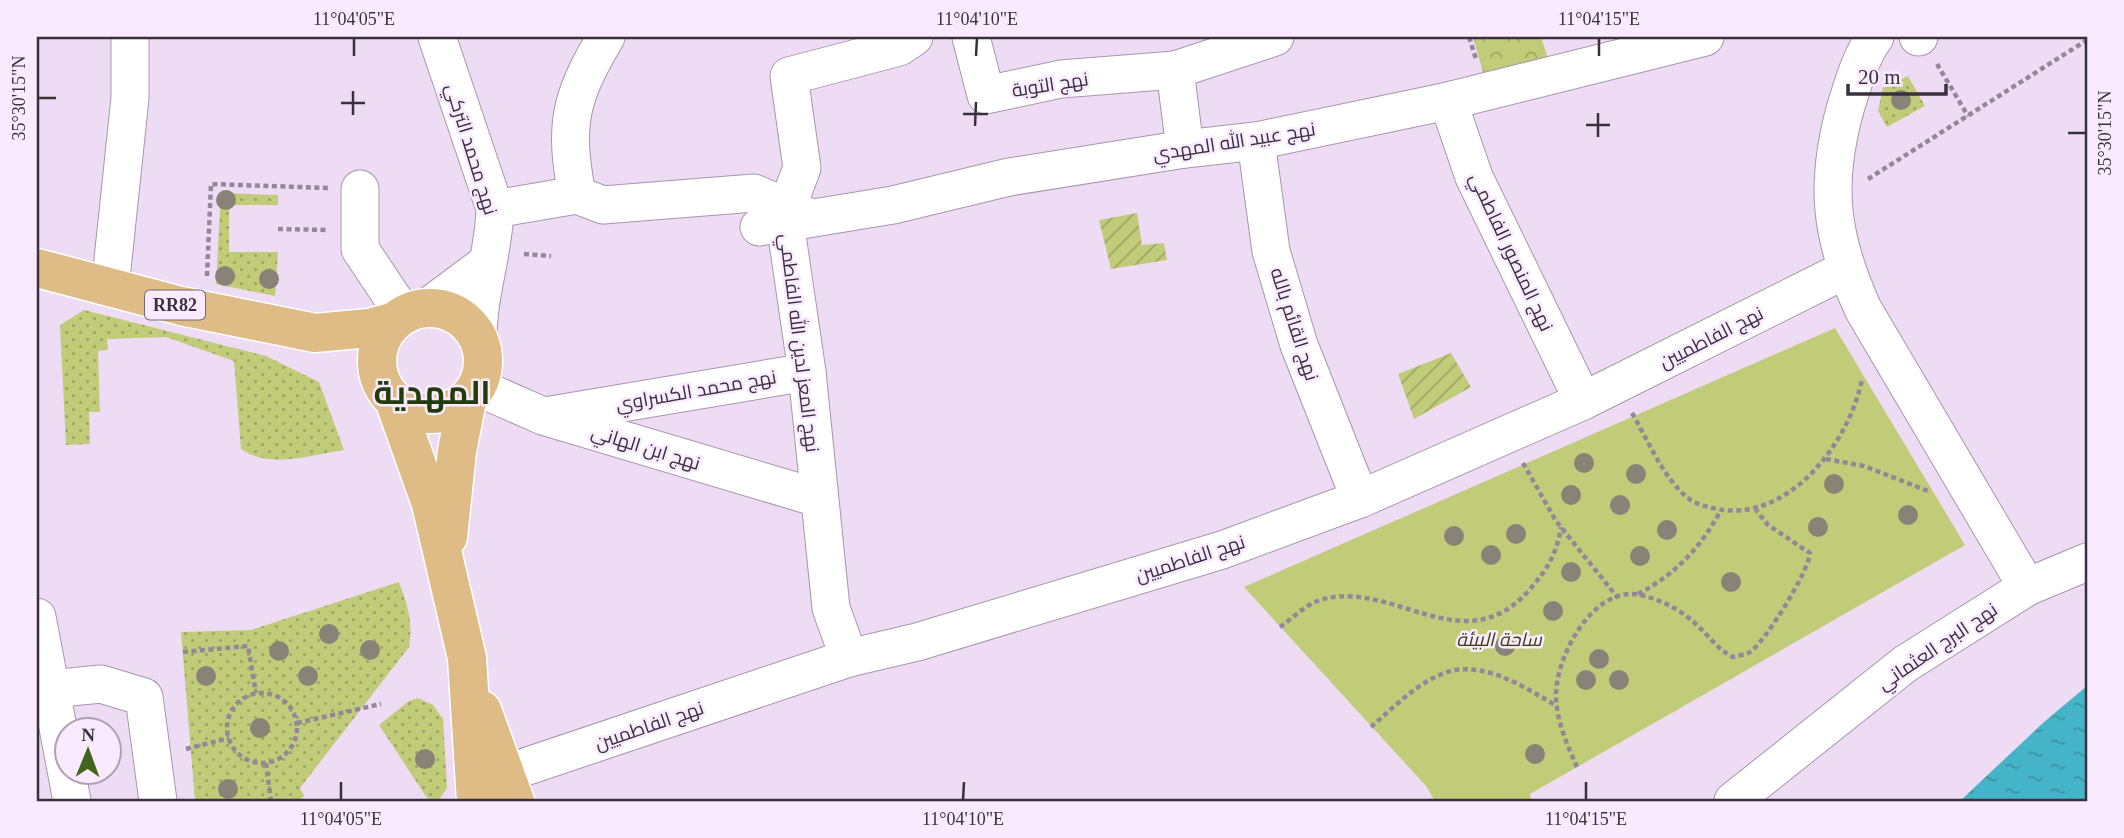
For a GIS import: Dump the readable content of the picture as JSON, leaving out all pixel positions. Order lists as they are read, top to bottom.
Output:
{
  "streets": {
    "main road": ["RR82"],
    "street": [
      "نهج التوبة",
      "نهج عبيد الله المهدي",
      "نهج محمد التركي",
      "نهج المنصور الفاطمي",
      "نهج القائم بالله",
      "نهج الفاطميين",
      "نهج المعز لدين الله الفاطمي",
      "نهج محمد الكسراوي",
      "نهج ابن الهاني",
      "نهج البرج العثماني"
    ]
  },
  "crossings": [
    ["نهج عبيد الله المهدي", "نهج المنصور الفاطمي"],
    ["نهج عبيد الله المهدي", "نهج القائم بالله"],
    ["نهج عبيد الله المهدي", "نهج المعز لدين الله الفاطمي"],
    ["نهج محمد التركي", "RR82"],
    ["نهج محمد التركي", "نهج ابن الهاني"],
    ["نهج المنصور الفاطمي", "نهج الفاطميين"],
    ["RR82", "نهج ابن الهاني"],
    ["نهج القائم بالله", "نهج الفاطميين"],
    ["نهج الفاطميين", "نهج المعز لدين الله الفاطمي"],
    ["نهج المعز لدين الله الفاطمي", "نهج محمد الكسراوي"],
    ["نهج المعز لدين الله الفاطمي", "نهج ابن الهاني"],
    ["نهج محمد الكسراوي", "نهج ابن الهاني"]
  ],
  "districts": ["المهدية"],
  "parks": ["ساحة البيئة"],
  "scale_bar": "20 m",
  "north": "top",
  "coordinates": [
    "11°04'05\"E",
    "11°04'10\"E",
    "11°04'15\"E",
    "35°30'15\"N"
  ]
}
